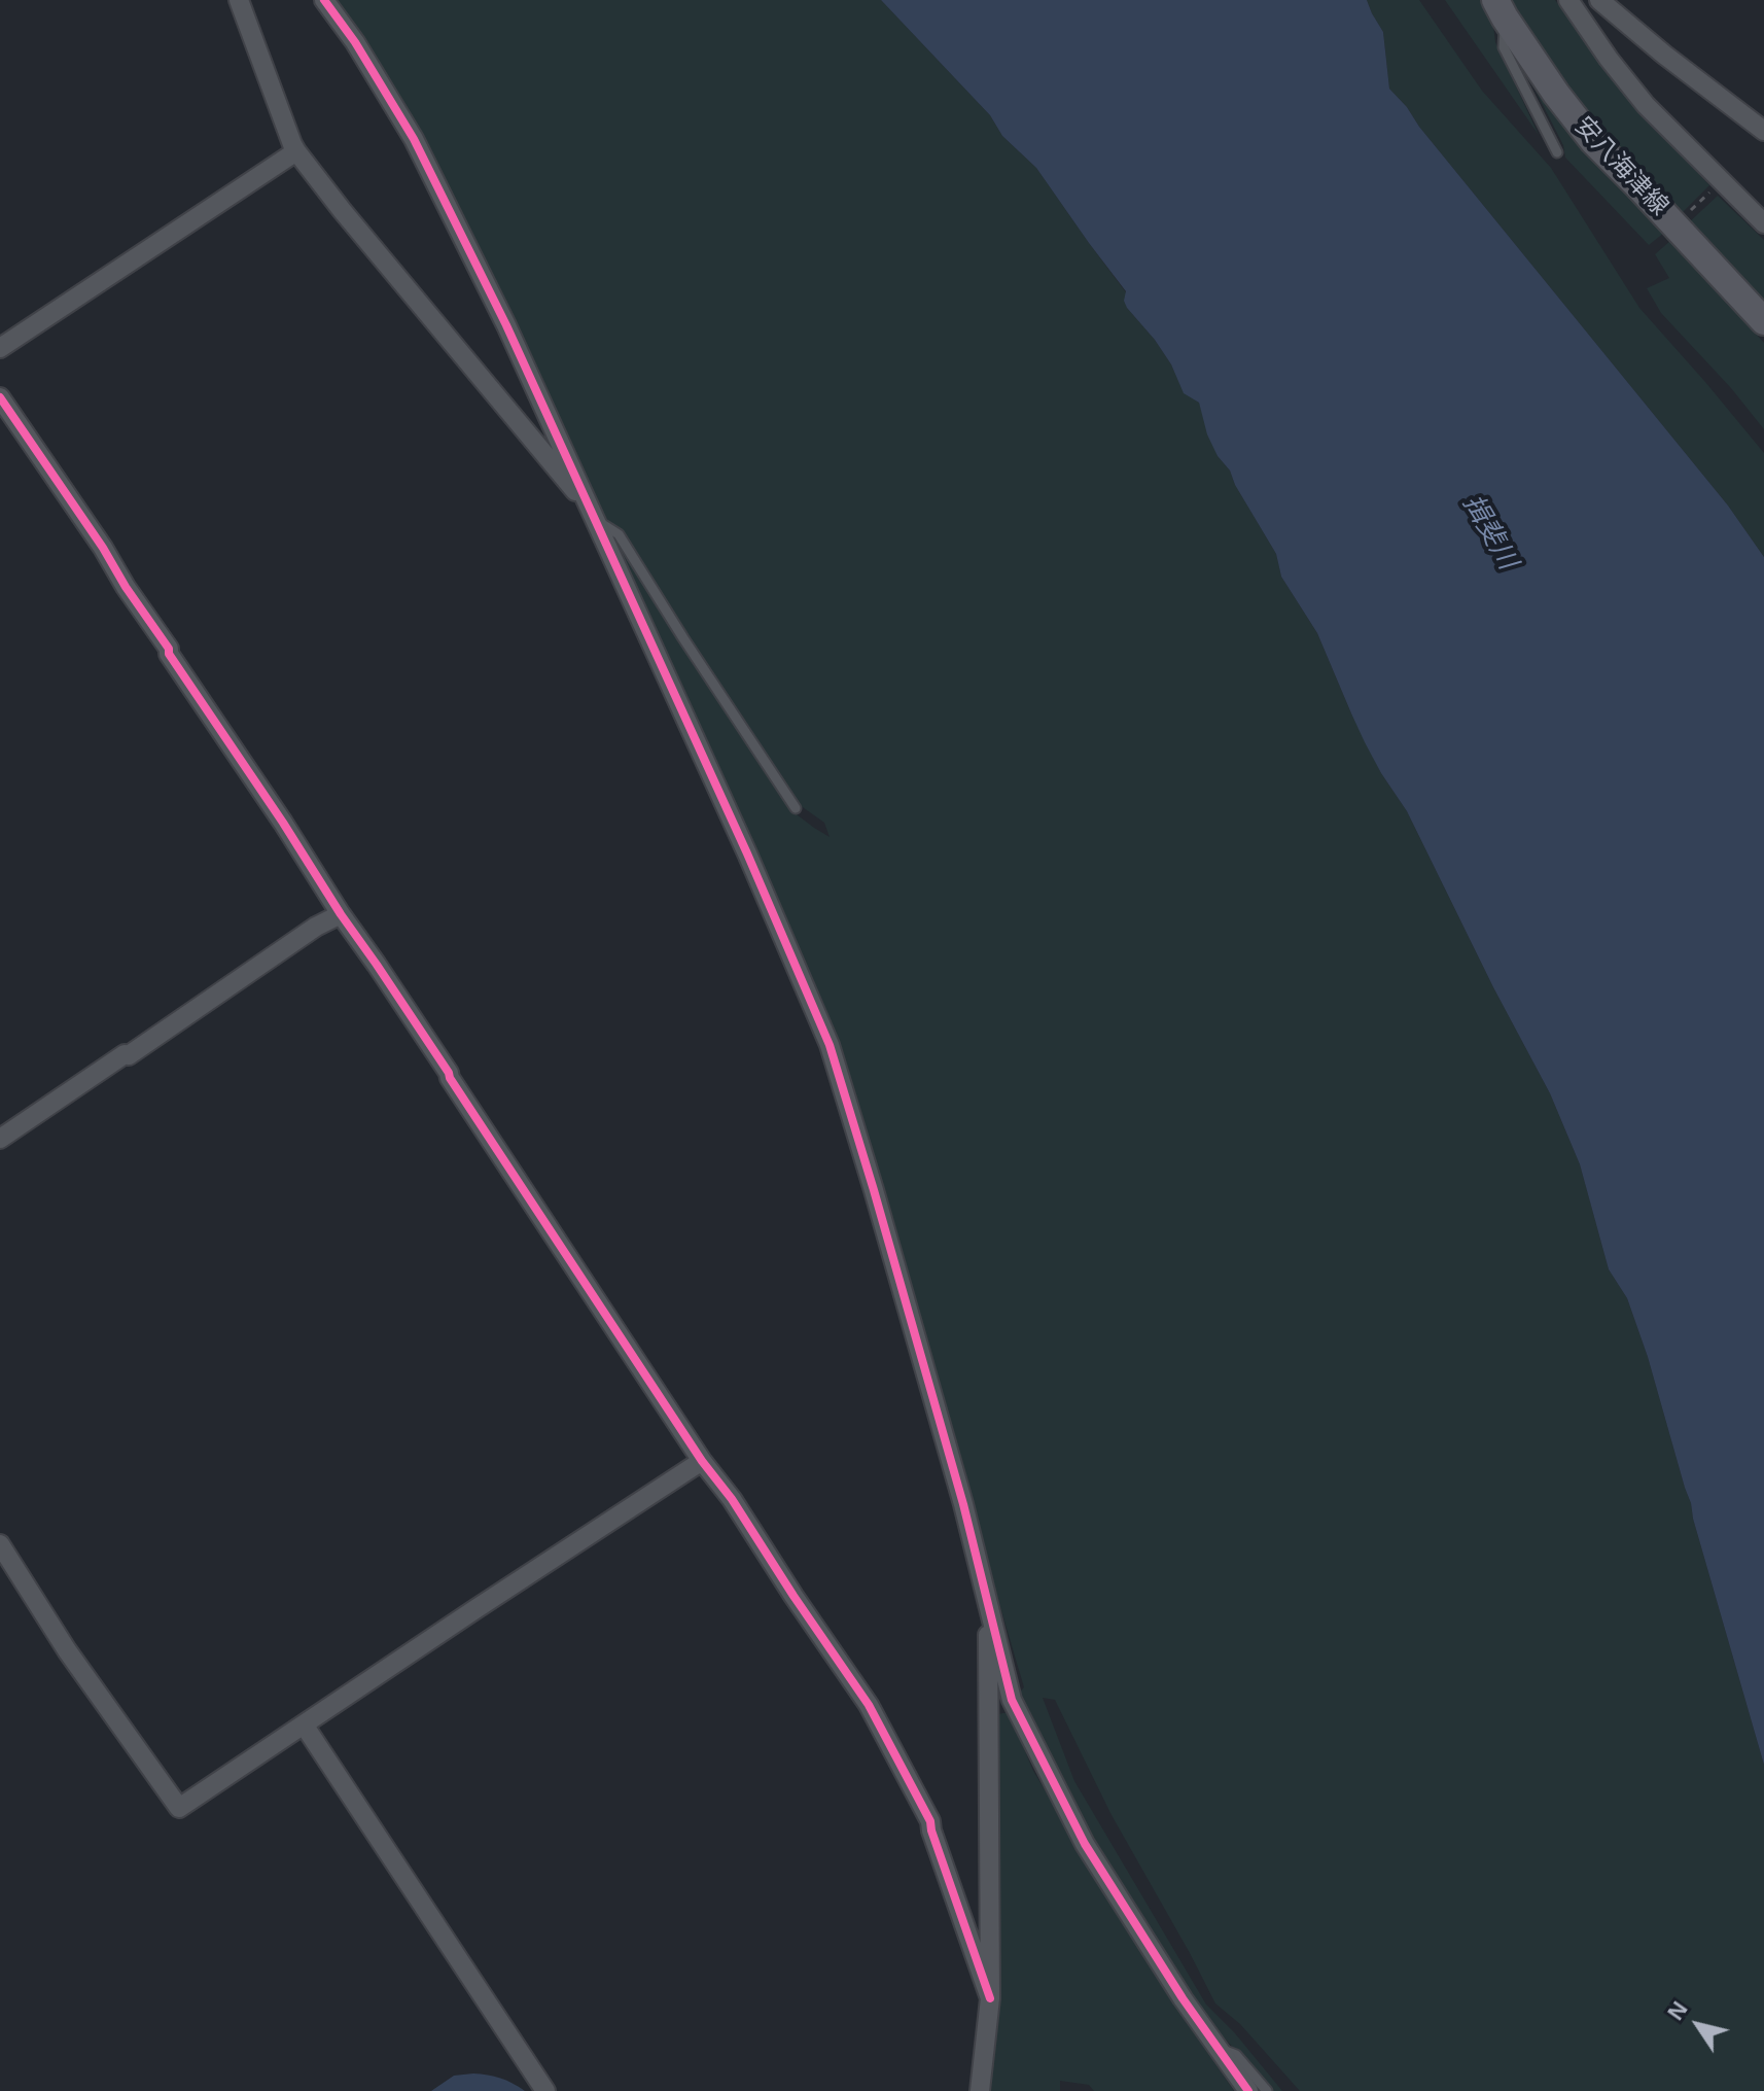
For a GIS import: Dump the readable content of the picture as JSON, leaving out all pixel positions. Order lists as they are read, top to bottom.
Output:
{
  "streets": {
    "main road": ["安八海津線"]
  },
  "water": ["揖斐川"],
  "north": "top left"
}
